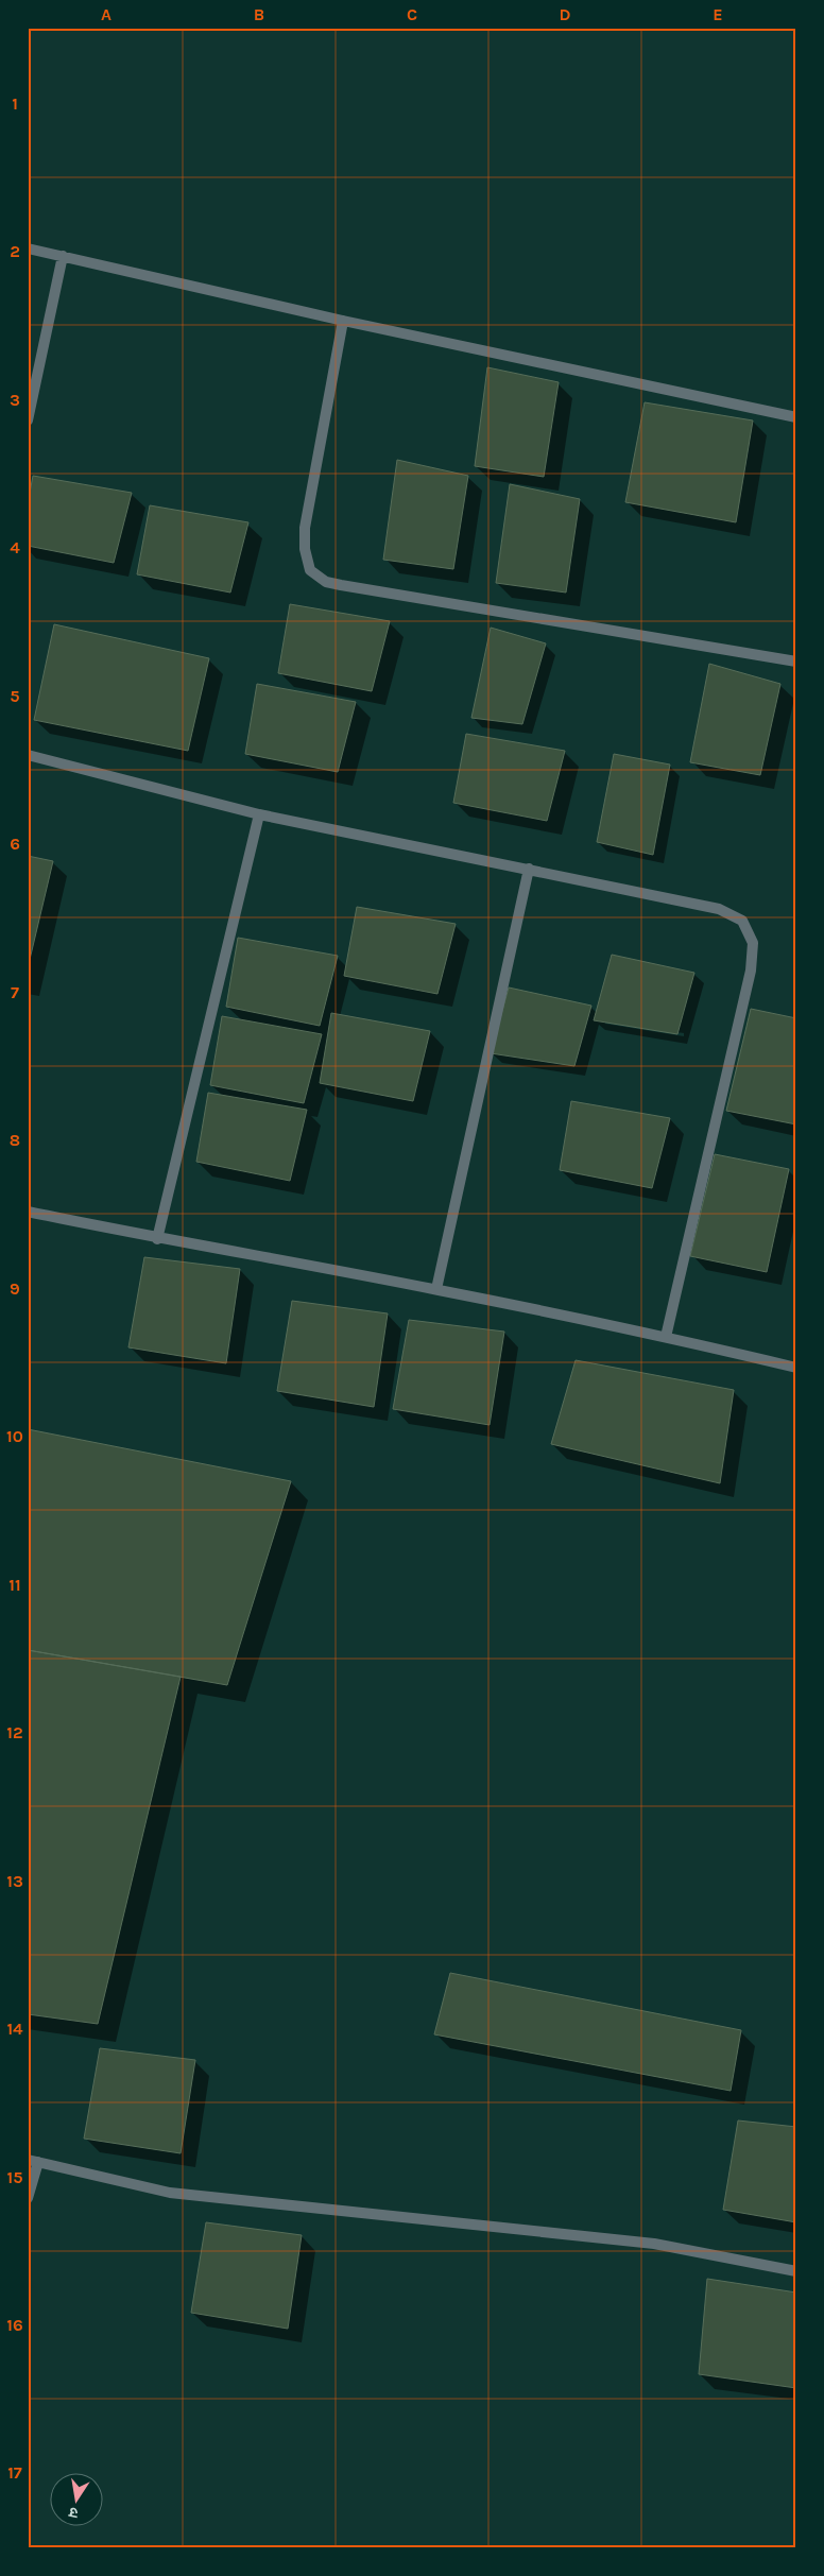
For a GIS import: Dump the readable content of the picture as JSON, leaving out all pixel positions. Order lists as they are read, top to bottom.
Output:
{
  "north": "bottom",
  "grid": {
    "columns": [
      "A",
      "B",
      "C",
      "D",
      "E"
    ],
    "rows": [
      "1",
      "2",
      "3",
      "4",
      "5",
      "6",
      "7",
      "8",
      "9",
      "10",
      "11",
      "12",
      "13",
      "14",
      "15",
      "16",
      "17"
    ]
  }
}
